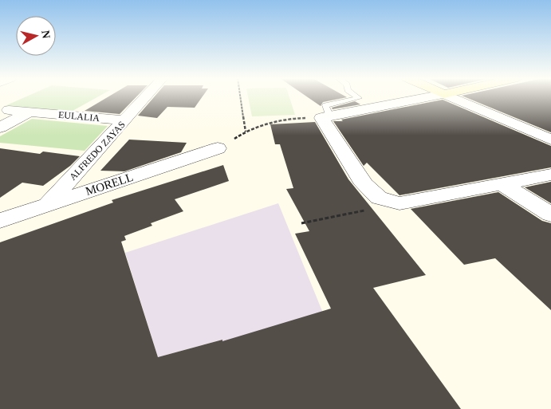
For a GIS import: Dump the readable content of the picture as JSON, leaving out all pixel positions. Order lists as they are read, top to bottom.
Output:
{
  "streets": {
    "street": ["EULALIA", "ALFREDO ZAYAS", "MORELL"]
  },
  "crossings": [
    ["EULALIA", "ALFREDO ZAYAS"],
    ["ALFREDO ZAYAS", "MORELL"]
  ],
  "north": "right"
}
